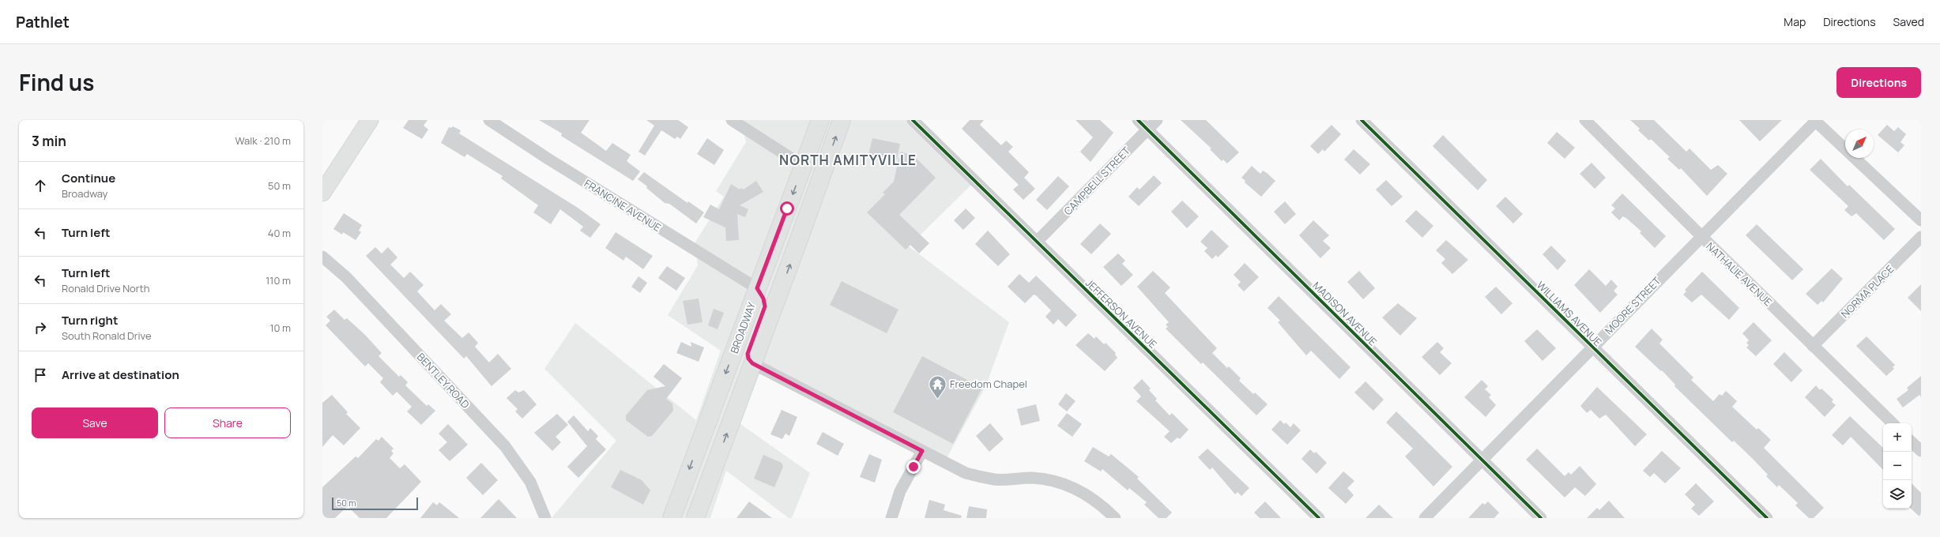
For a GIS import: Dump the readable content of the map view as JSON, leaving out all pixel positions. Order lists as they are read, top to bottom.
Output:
{
  "streets": {
    "main road": ["BROADWAY"],
    "street": [
      "CAMPBELL STREET",
      "FRANCINE AVENUE",
      "NATHALIE AVENUE",
      "NORMA PLACE",
      "MOORE STREET",
      "JEFFERSON AVENUE",
      "MADISON AVENUE",
      "WILLIAMS AVENUE",
      "BENTLEY ROAD"
    ]
  },
  "crossings": [
    ["CAMPBELL STREET", "JEFFERSON AVENUE"],
    ["CAMPBELL STREET", "MADISON AVENUE"],
    ["FRANCINE AVENUE", "BROADWAY"],
    ["NATHALIE AVENUE", "NORMA PLACE"],
    ["NATHALIE AVENUE", "MOORE STREET"],
    ["MOORE STREET", "MADISON AVENUE"],
    ["MOORE STREET", "WILLIAMS AVENUE"]
  ],
  "districts": ["NORTH AMITYVILLE"],
  "places": {
    "temple": ["Freedom Chapel"]
  },
  "scale_bar": "50 m",
  "north": "top right",
  "page": {
    "header": "Pathlet",
    "nav": ["Map", "Directions", "Saved"],
    "title": "Find us",
    "buttons": [
      "Directions",
      ["Save", "Share"]
    ],
    "heading": ["3 min", "Walk · 210 m"],
    "list": [
      ["Continue", "Broadway", "50 m"],
      ["Turn left", "40 m"],
      ["Turn left", "Ronald Drive North", "110 m"],
      ["Turn right", "South Ronald Drive", "10 m"],
      "Arrive at destination"
    ],
    "map_buttons": ["+", "−"],
    "scale": "50 m"
  }
}
